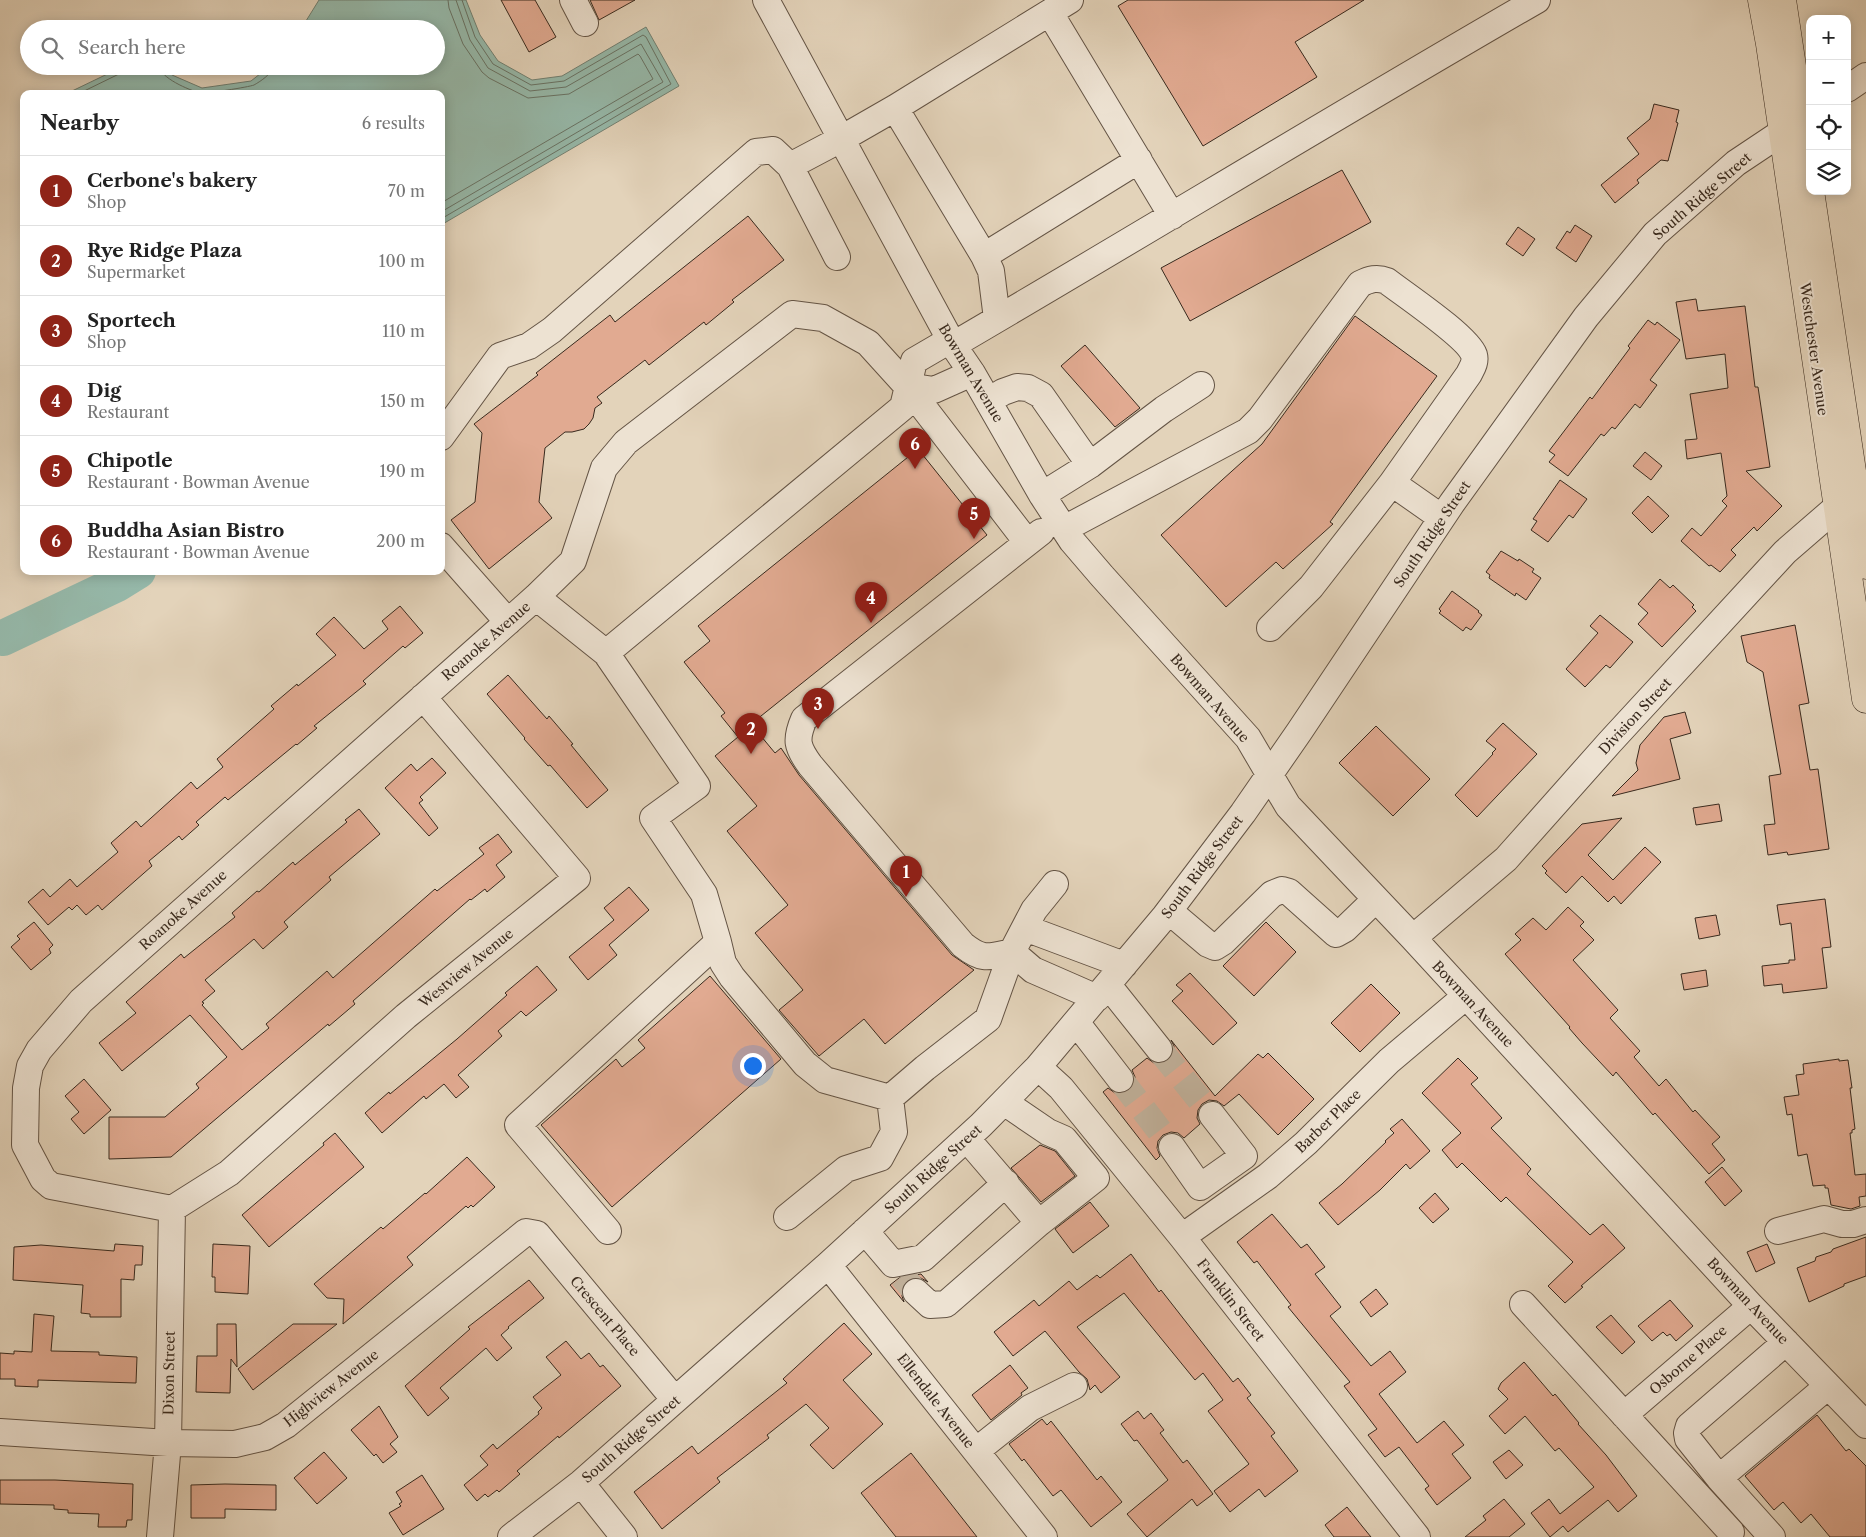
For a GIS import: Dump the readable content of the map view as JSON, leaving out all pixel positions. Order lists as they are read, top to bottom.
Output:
{
  "streets": {
    "main road": ["Westchester Avenue"],
    "street": [
      "South Ridge Street",
      "Bowman Avenue",
      "Roanoke Avenue",
      "Division Street",
      "Westview Avenue",
      "Barber Place",
      "Franklin Street",
      "Crescent Place",
      "Osborne Place",
      "Dixon Street",
      "Highview Avenue",
      "Ellendale Avenue"
    ]
  },
  "crossings": [
    ["South Ridge Street", "Westchester Avenue"],
    ["South Ridge Street", "Bowman Avenue"],
    ["South Ridge Street", "Franklin Street"],
    ["South Ridge Street", "Crescent Place"],
    ["South Ridge Street", "Ellendale Avenue"],
    ["Westchester Avenue", "Division Street"],
    ["Bowman Avenue", "Division Street"],
    ["Bowman Avenue", "Barber Place"],
    ["Bowman Avenue", "Osborne Place"],
    ["Roanoke Avenue", "Westview Avenue"],
    ["Roanoke Avenue", "Dixon Street"],
    ["Westview Avenue", "Dixon Street"],
    ["Barber Place", "Franklin Street"],
    ["Crescent Place", "Highview Avenue"],
    ["Dixon Street", "Highview Avenue"]
  ],
  "page": {
    "map_buttons": ["+", "−"],
    "search": "Search here",
    "heading": ["Nearby", "6 results"],
    "list": [
      {
        "mark": "1",
        "name": "Cerbone's bakery",
        "note": "Shop",
        "value": "70 m"
      },
      {
        "mark": "2",
        "name": "Rye Ridge Plaza",
        "note": "Supermarket",
        "value": "100 m"
      },
      {
        "mark": "3",
        "name": "Sportech",
        "note": "Shop",
        "value": "110 m"
      },
      {
        "mark": "4",
        "name": "Dig",
        "note": "Restaurant",
        "value": "150 m"
      },
      {
        "mark": "5",
        "name": "Chipotle",
        "note": "Restaurant · Bowman Avenue",
        "value": "190 m"
      },
      {
        "mark": "6",
        "name": "Buddha Asian Bistro",
        "note": "Restaurant · Bowman Avenue",
        "value": "200 m"
      }
    ],
    "pins": [
      "6",
      "5",
      "4",
      "3",
      "2",
      "1"
    ]
  }
}
